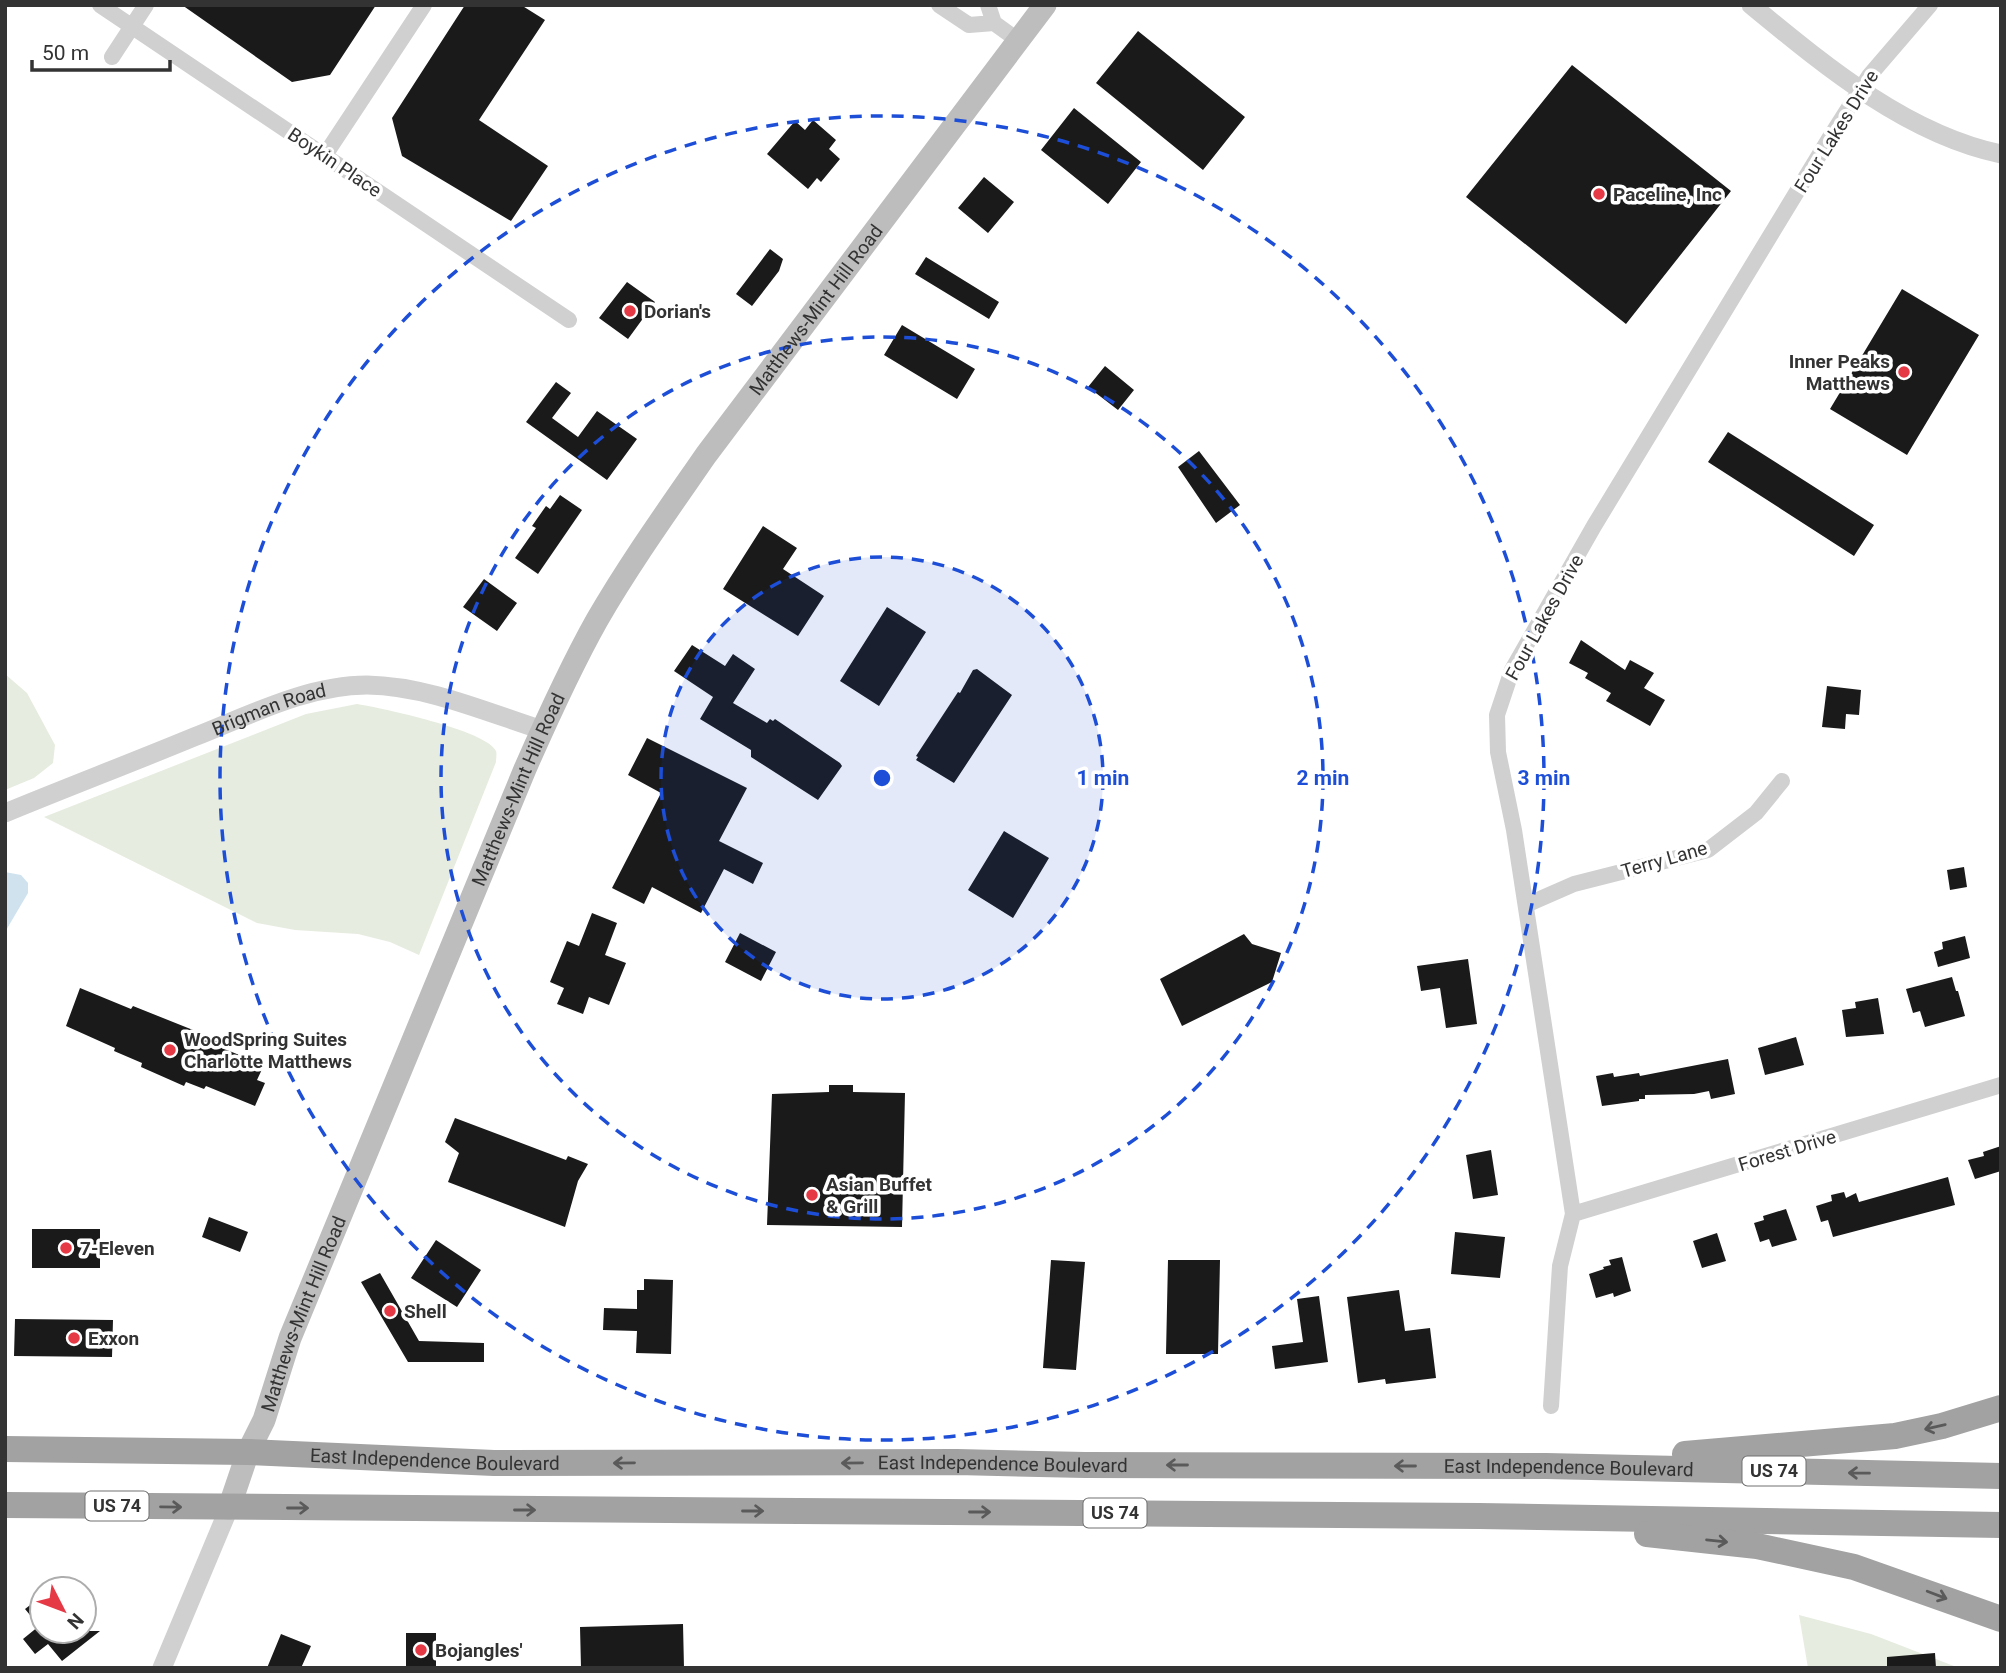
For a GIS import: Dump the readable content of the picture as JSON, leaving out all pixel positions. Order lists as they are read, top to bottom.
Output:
{
  "streets": {
    "highway": ["East Independence Boulevard", "US 74"],
    "main road": ["Matthews-Mint Hill Road"],
    "street": [
      "Four Lakes Drive",
      "Boykin Place",
      "Brigman Road",
      "Terry Lane",
      "Forest Drive"
    ]
  },
  "crossings": [
    ["Four Lakes Drive", "Terry Lane"],
    ["Four Lakes Drive", "Forest Drive"],
    ["Matthews-Mint Hill Road", "Brigman Road"],
    ["Matthews-Mint Hill Road", "East Independence Boulevard"],
    ["Matthews-Mint Hill Road", "US 74"]
  ],
  "places": [
    "Paceline, Inc",
    "Dorian's",
    "Inner Peaks Matthews",
    "WoodSpring Suites Charlotte Matthews",
    "Asian Buffet & Grill",
    "7-Eleven",
    "Shell",
    "Exxon",
    "Bojangles'"
  ],
  "scale_bar": "50 m",
  "north": "bottom right",
  "rings": ["1 min", "2 min", "3 min"]
}
